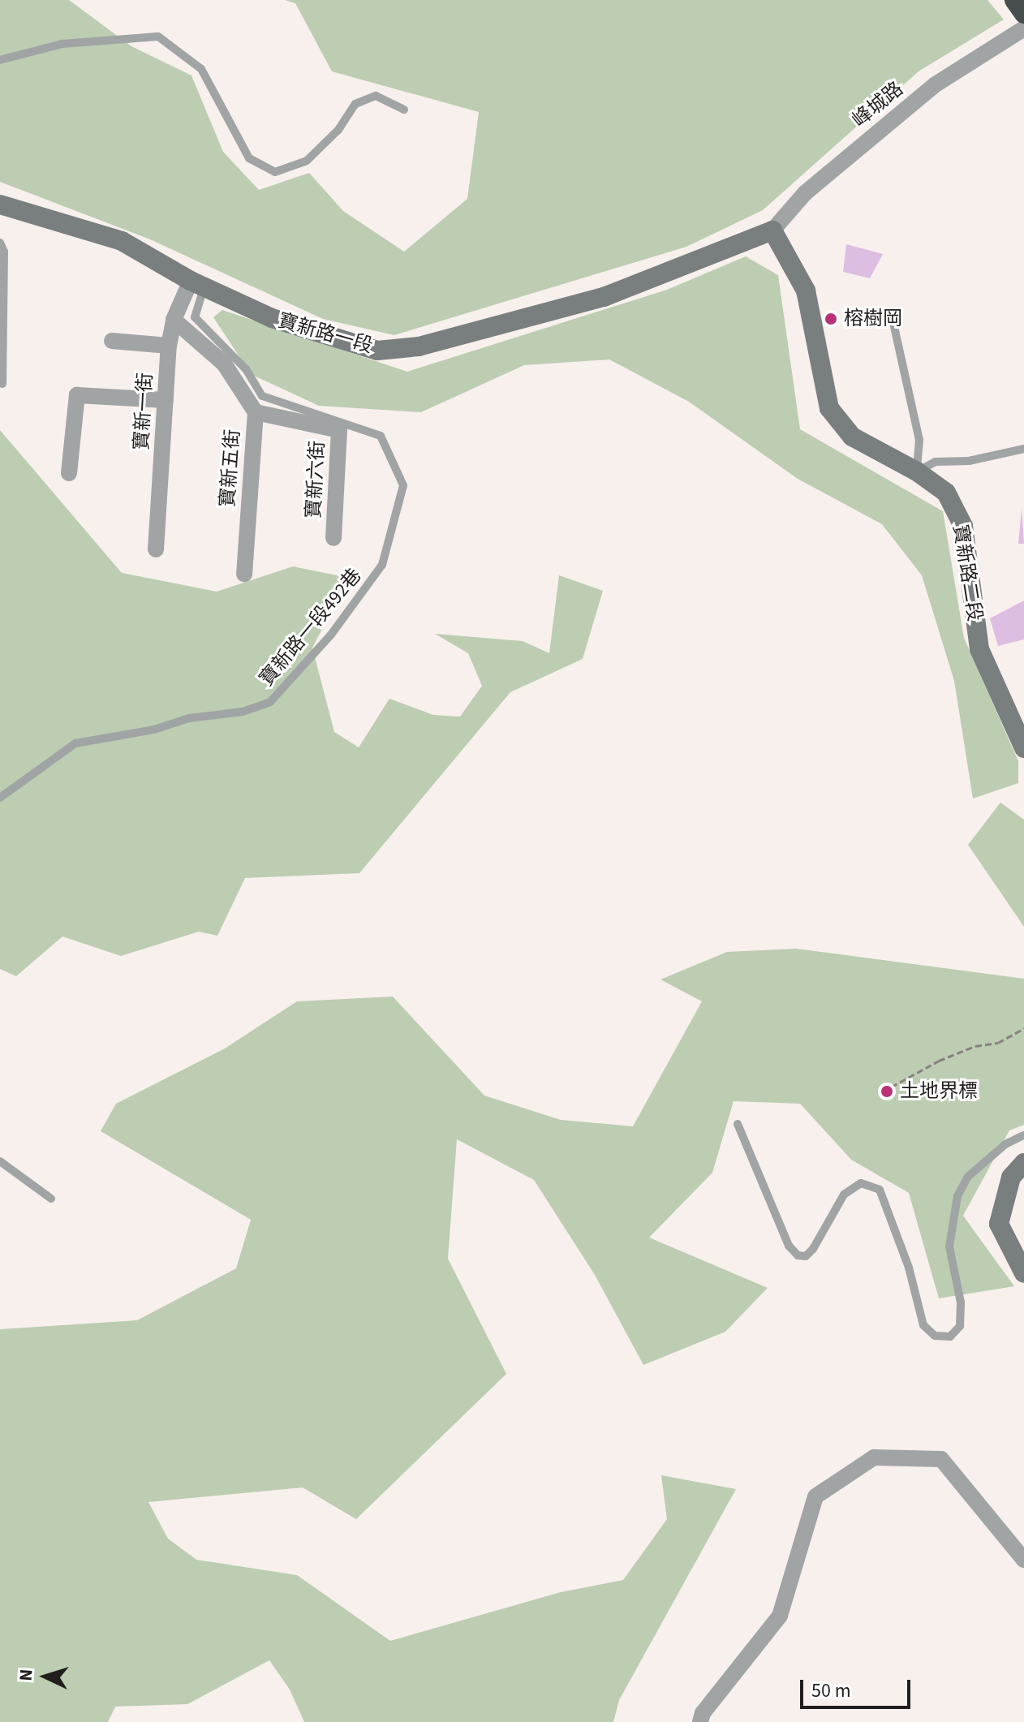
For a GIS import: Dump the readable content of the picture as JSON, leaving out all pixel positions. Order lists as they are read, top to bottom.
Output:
{
  "streets": {
    "street": [
      "峰城路",
      "寶新路一段",
      "寶新一街",
      "寶新五街",
      "寶新六街",
      "寶新路二段"
    ],
    "lane": ["寶新路一段492巷"]
  },
  "crossings": [
    ["峰城路", "寶新路一段"],
    ["峰城路", "寶新路二段"],
    ["寶新路一段", "寶新一街"],
    ["寶新路一段", "寶新路二段"],
    ["寶新路一段", "寶新路一段492巷"],
    ["寶新一街", "寶新五街"],
    ["寶新一街", "寶新路一段492巷"],
    ["寶新五街", "寶新六街"]
  ],
  "places": ["榕樹岡", "土地界標"],
  "scale_bar": "50 m",
  "north": "left"
}
